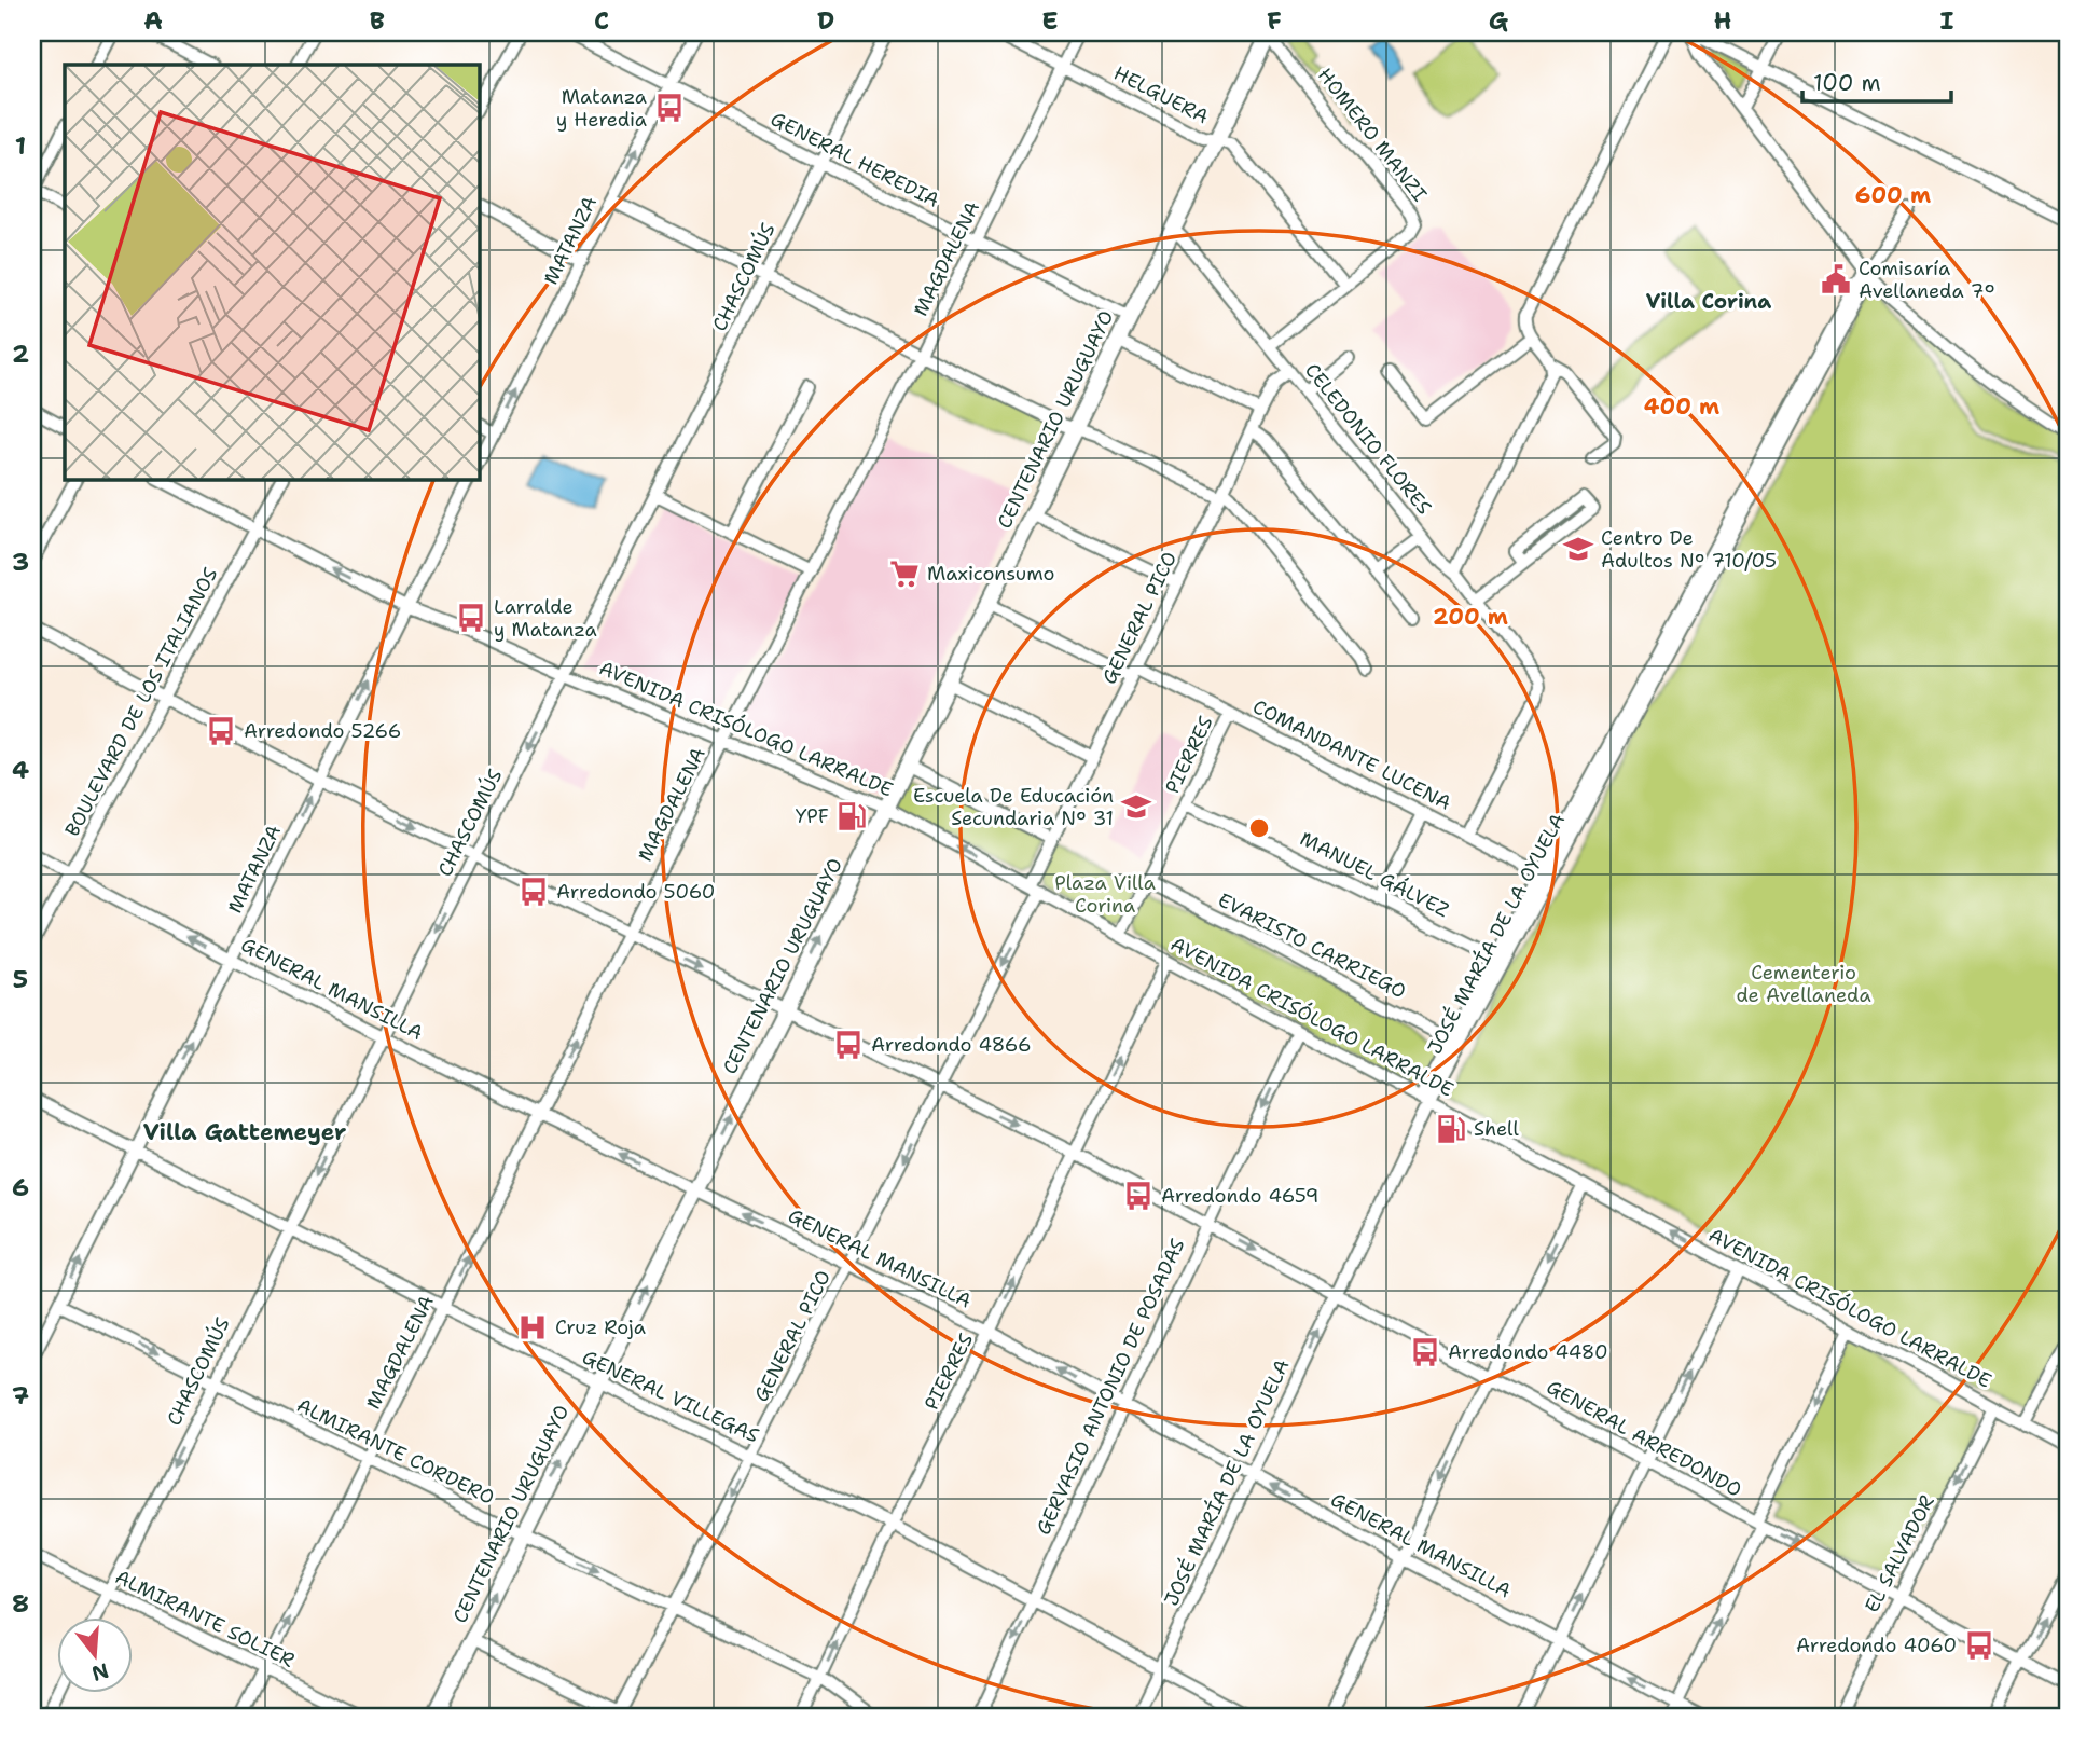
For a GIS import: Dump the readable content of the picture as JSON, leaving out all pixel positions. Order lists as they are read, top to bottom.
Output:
{
  "streets": {
    "main road": ["CENTENARIO URUGUAYO"],
    "street": [
      "HELGUERA",
      "HOMERO MANZI",
      "GENERAL HEREDIA",
      "MATANZA",
      "MAGDALENA",
      "CHASCOMÚS",
      "CELEDONIO FLORES",
      "GENERAL PICO",
      "BOULEVARD DE LOS ITALIANOS",
      "AVENIDA CRISÓLOGO LARRALDE",
      "PIERRES",
      "COMANDANTE LUCENA",
      "MANUEL GÁLVEZ",
      "JOSÉ MARÍA DE LA OYUELA",
      "EVARISTO CARRIEGO",
      "GENERAL MANSILLA",
      "GERVASIO ANTONIO DE POSADAS",
      "GENERAL VILLEGAS",
      "GENERAL ARREDONDO",
      "ALMIRANTE CORDERO",
      "EL SALVADOR",
      "ALMIRANTE SOLIER"
    ]
  },
  "crossings": [
    ["HELGUERA", "HOMERO MANZI"],
    ["HELGUERA", "MAGDALENA"],
    ["HELGUERA", "CENTENARIO URUGUAYO"],
    ["HOMERO MANZI", "CENTENARIO URUGUAYO"],
    ["GENERAL HEREDIA", "MATANZA"],
    ["GENERAL HEREDIA", "MAGDALENA"],
    ["GENERAL HEREDIA", "CHASCOMÚS"],
    ["GENERAL HEREDIA", "CENTENARIO URUGUAYO"],
    ["MATANZA", "AVENIDA CRISÓLOGO LARRALDE"],
    ["MATANZA", "GENERAL MANSILLA"],
    ["MATANZA", "GENERAL VILLEGAS"],
    ["MATANZA", "GENERAL ARREDONDO"],
    ["MATANZA", "ALMIRANTE CORDERO"],
    ["MAGDALENA", "AVENIDA CRISÓLOGO LARRALDE"],
    ["MAGDALENA", "GENERAL MANSILLA"],
    ["MAGDALENA", "GENERAL VILLEGAS"],
    ["MAGDALENA", "GENERAL ARREDONDO"],
    ["MAGDALENA", "ALMIRANTE CORDERO"],
    ["MAGDALENA", "ALMIRANTE SOLIER"],
    ["CHASCOMÚS", "AVENIDA CRISÓLOGO LARRALDE"],
    ["CHASCOMÚS", "GENERAL MANSILLA"],
    ["CHASCOMÚS", "GENERAL VILLEGAS"],
    ["CHASCOMÚS", "GENERAL ARREDONDO"],
    ["CHASCOMÚS", "ALMIRANTE CORDERO"],
    ["CHASCOMÚS", "ALMIRANTE SOLIER"],
    ["CENTENARIO URUGUAYO", "CELEDONIO FLORES"],
    ["CENTENARIO URUGUAYO", "AVENIDA CRISÓLOGO LARRALDE"],
    ["CENTENARIO URUGUAYO", "COMANDANTE LUCENA"],
    ["CENTENARIO URUGUAYO", "GENERAL MANSILLA"],
    ["CENTENARIO URUGUAYO", "GENERAL VILLEGAS"],
    ["CENTENARIO URUGUAYO", "GENERAL ARREDONDO"],
    ["CENTENARIO URUGUAYO", "ALMIRANTE CORDERO"],
    ["CELEDONIO FLORES", "GENERAL PICO"],
    ["CELEDONIO FLORES", "COMANDANTE LUCENA"],
    ["GENERAL PICO", "AVENIDA CRISÓLOGO LARRALDE"],
    ["GENERAL PICO", "COMANDANTE LUCENA"],
    ["GENERAL PICO", "GENERAL MANSILLA"],
    ["GENERAL PICO", "GENERAL VILLEGAS"],
    ["GENERAL PICO", "GENERAL ARREDONDO"],
    ["GENERAL PICO", "ALMIRANTE CORDERO"],
    ["BOULEVARD DE LOS ITALIANOS", "AVENIDA CRISÓLOGO LARRALDE"],
    ["BOULEVARD DE LOS ITALIANOS", "GENERAL MANSILLA"],
    ["BOULEVARD DE LOS ITALIANOS", "GENERAL ARREDONDO"],
    ["AVENIDA CRISÓLOGO LARRALDE", "PIERRES"],
    ["AVENIDA CRISÓLOGO LARRALDE", "JOSÉ MARÍA DE LA OYUELA"],
    ["AVENIDA CRISÓLOGO LARRALDE", "GERVASIO ANTONIO DE POSADAS"],
    ["AVENIDA CRISÓLOGO LARRALDE", "EL SALVADOR"],
    ["PIERRES", "COMANDANTE LUCENA"],
    ["PIERRES", "MANUEL GÁLVEZ"],
    ["PIERRES", "EVARISTO CARRIEGO"],
    ["PIERRES", "GENERAL MANSILLA"],
    ["PIERRES", "GENERAL VILLEGAS"],
    ["PIERRES", "GENERAL ARREDONDO"],
    ["PIERRES", "ALMIRANTE CORDERO"],
    ["COMANDANTE LUCENA", "JOSÉ MARÍA DE LA OYUELA"],
    ["MANUEL GÁLVEZ", "JOSÉ MARÍA DE LA OYUELA"],
    ["JOSÉ MARÍA DE LA OYUELA", "EVARISTO CARRIEGO"],
    ["JOSÉ MARÍA DE LA OYUELA", "GENERAL MANSILLA"],
    ["JOSÉ MARÍA DE LA OYUELA", "GENERAL VILLEGAS"],
    ["JOSÉ MARÍA DE LA OYUELA", "GENERAL ARREDONDO"],
    ["GENERAL MANSILLA", "GERVASIO ANTONIO DE POSADAS"],
    ["GERVASIO ANTONIO DE POSADAS", "GENERAL VILLEGAS"],
    ["GERVASIO ANTONIO DE POSADAS", "GENERAL ARREDONDO"],
    ["GENERAL ARREDONDO", "EL SALVADOR"]
  ],
  "one_way": [
    "MATANZA",
    "CHASCOMÚS",
    "CENTENARIO URUGUAYO",
    "GENERAL PICO",
    "PIERRES",
    "GENERAL MANSILLA",
    "GERVASIO ANTONIO DE POSADAS",
    "ALMIRANTE CORDERO",
    "EL SALVADOR"
  ],
  "districts": ["Villa Corina", "Villa Gattemeyer"],
  "parks": ["Plaza Villa Corina", "Cementerio de Avellaneda"],
  "places": {
    "bus stop": [
      "Matanza y Heredia",
      "Larralde y Matanza",
      "Arredondo 5266",
      "Arredondo 5060",
      "Arredondo 4866",
      "Arredondo 4659",
      "Arredondo 4480",
      "Arredondo 4060"
    ],
    "public building": ["Comisaría Avellaneda 7°"],
    "school or university": ["Centro De Adultos Nº 710/05", "Escuela De Educación Secundaria Nº 31"],
    "supermarket": ["Maxiconsumo"],
    "fuel station": ["YPF", "Shell"],
    "hospital": ["Cruz Roja"]
  },
  "scale_bar": "100 m",
  "north": "bottom",
  "grid": {
    "columns": [
      "A",
      "B",
      "C",
      "D",
      "E",
      "F",
      "G",
      "H",
      "I"
    ],
    "rows": [
      "1",
      "2",
      "3",
      "4",
      "5",
      "6",
      "7",
      "8"
    ]
  },
  "rings": ["600 m", "400 m", "200 m"]
}
